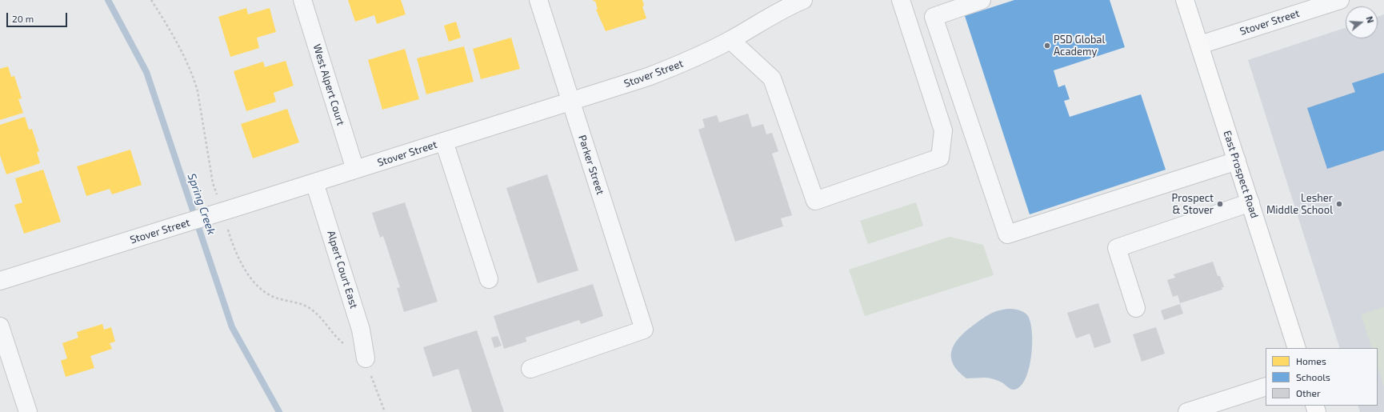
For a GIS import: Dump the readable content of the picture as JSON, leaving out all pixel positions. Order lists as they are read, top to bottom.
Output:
{
  "streets": {
    "main road": ["East Prospect Road"],
    "street": [
      "Stover Street",
      "West Alpert Court",
      "Parker Street",
      "Alpert Court East"
    ]
  },
  "crossings": [
    ["Stover Street", "West Alpert Court"],
    ["Stover Street", "Parker Street"],
    ["Stover Street", "East Prospect Road"],
    ["Stover Street", "Alpert Court East"]
  ],
  "water": ["Spring Creek"],
  "places": ["PSD Global Academy", "Prospect & Stover", "Lesher Middle School"],
  "legend": ["Homes", "Schools", "Other"],
  "scale_bar": "20 m",
  "north": "right"
}
